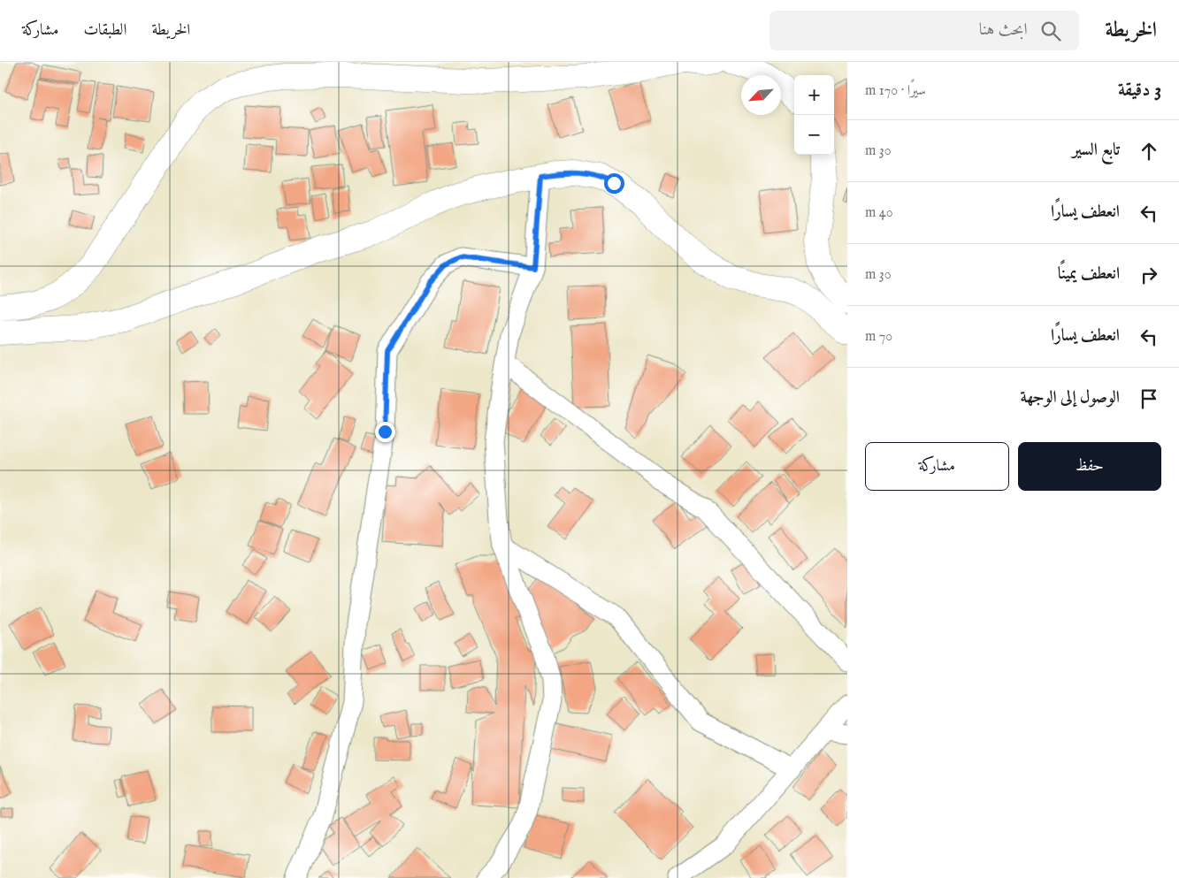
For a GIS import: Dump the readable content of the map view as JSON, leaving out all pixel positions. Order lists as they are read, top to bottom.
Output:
{
  "north": "bottom left",
  "page": {
    "header": "الخريطة",
    "search": "ابحث هنا",
    "nav": ["الخريطة", "الطبقات", "مشاركة"],
    "heading": ["3 دقيقة", "سيرًا · 170 m"],
    "map_buttons": ["+", "−"],
    "list": [
      ["تابع السير", "30 m"],
      ["انعطف يسارًا", "40 m"],
      ["انعطف يمينًا", "30 m"],
      ["انعطف يسارًا", "70 m"],
      "الوصول إلى الوجهة"
    ],
    "buttons": ["حفظ", "مشاركة"]
  }
}
